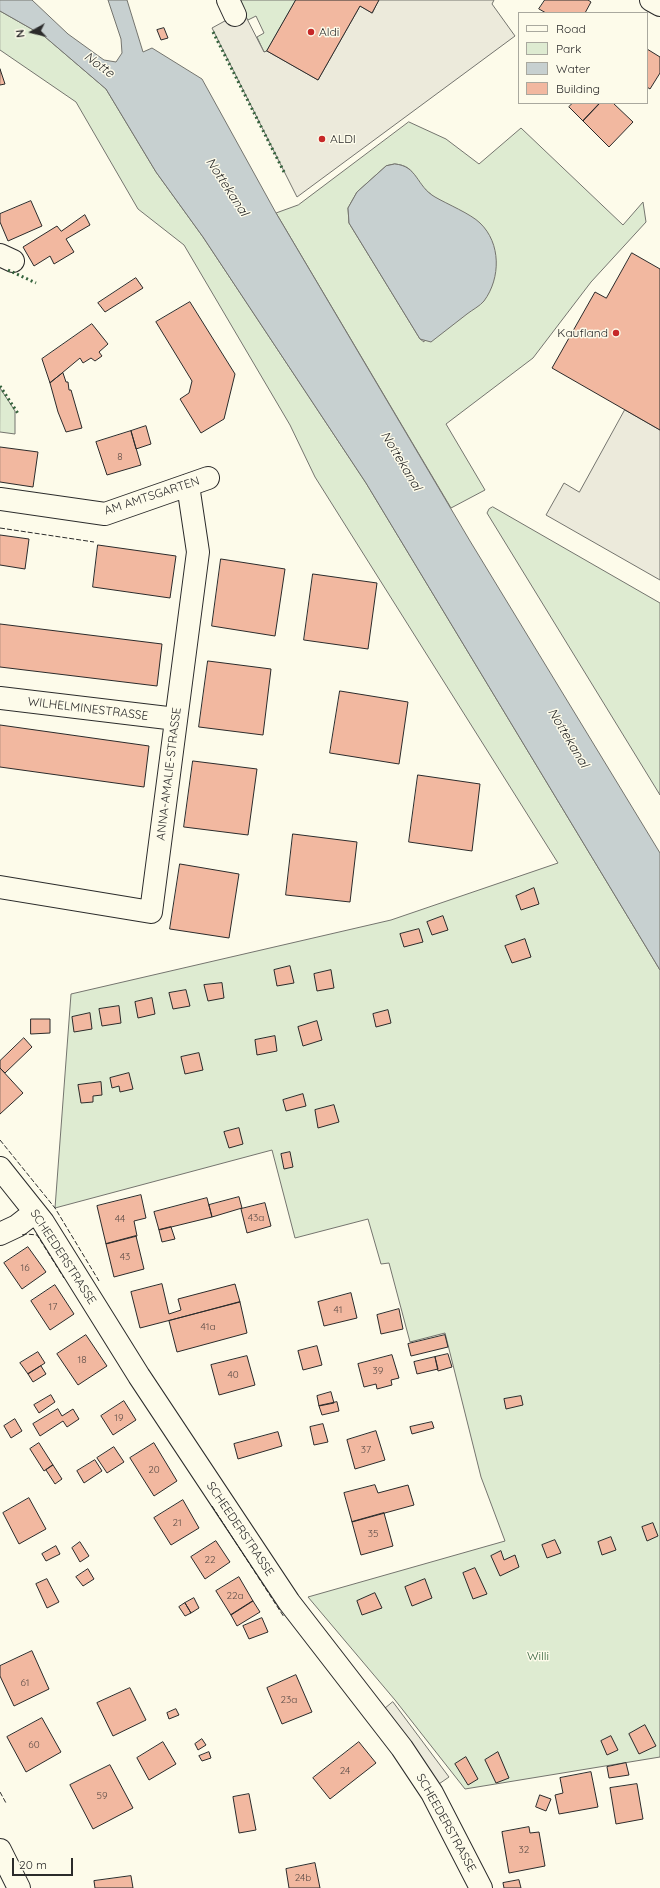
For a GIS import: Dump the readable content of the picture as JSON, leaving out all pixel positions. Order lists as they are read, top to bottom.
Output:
{
  "streets": {
    "street": [
      "AM AMTSGARTEN",
      "WILHELMINESTRASSE",
      "ANNA-AMALIE-STRASSE",
      "SCHEEDERSTRASSE"
    ]
  },
  "crossings": [
    ["AM AMTSGARTEN", "ANNA-AMALIE-STRASSE"],
    ["WILHELMINESTRASSE", "ANNA-AMALIE-STRASSE"]
  ],
  "water": ["Notte", "Nottekanal"],
  "parks": ["Willi"],
  "places": ["Aldi", "ALDI", "Kaufland"],
  "house_numbers": [
    "8",
    "43a",
    "44",
    "43",
    "16",
    "17",
    "41",
    "41a",
    "18",
    "39",
    "40",
    "19",
    "37",
    "20",
    "21",
    "35",
    "22",
    "22a",
    "61",
    "23a",
    "60",
    "24",
    "59",
    "32",
    "24b"
  ],
  "legend": [
    "Road",
    "Park",
    "Water",
    "Building"
  ],
  "scale_bar": "20 m",
  "north": "left"
}
